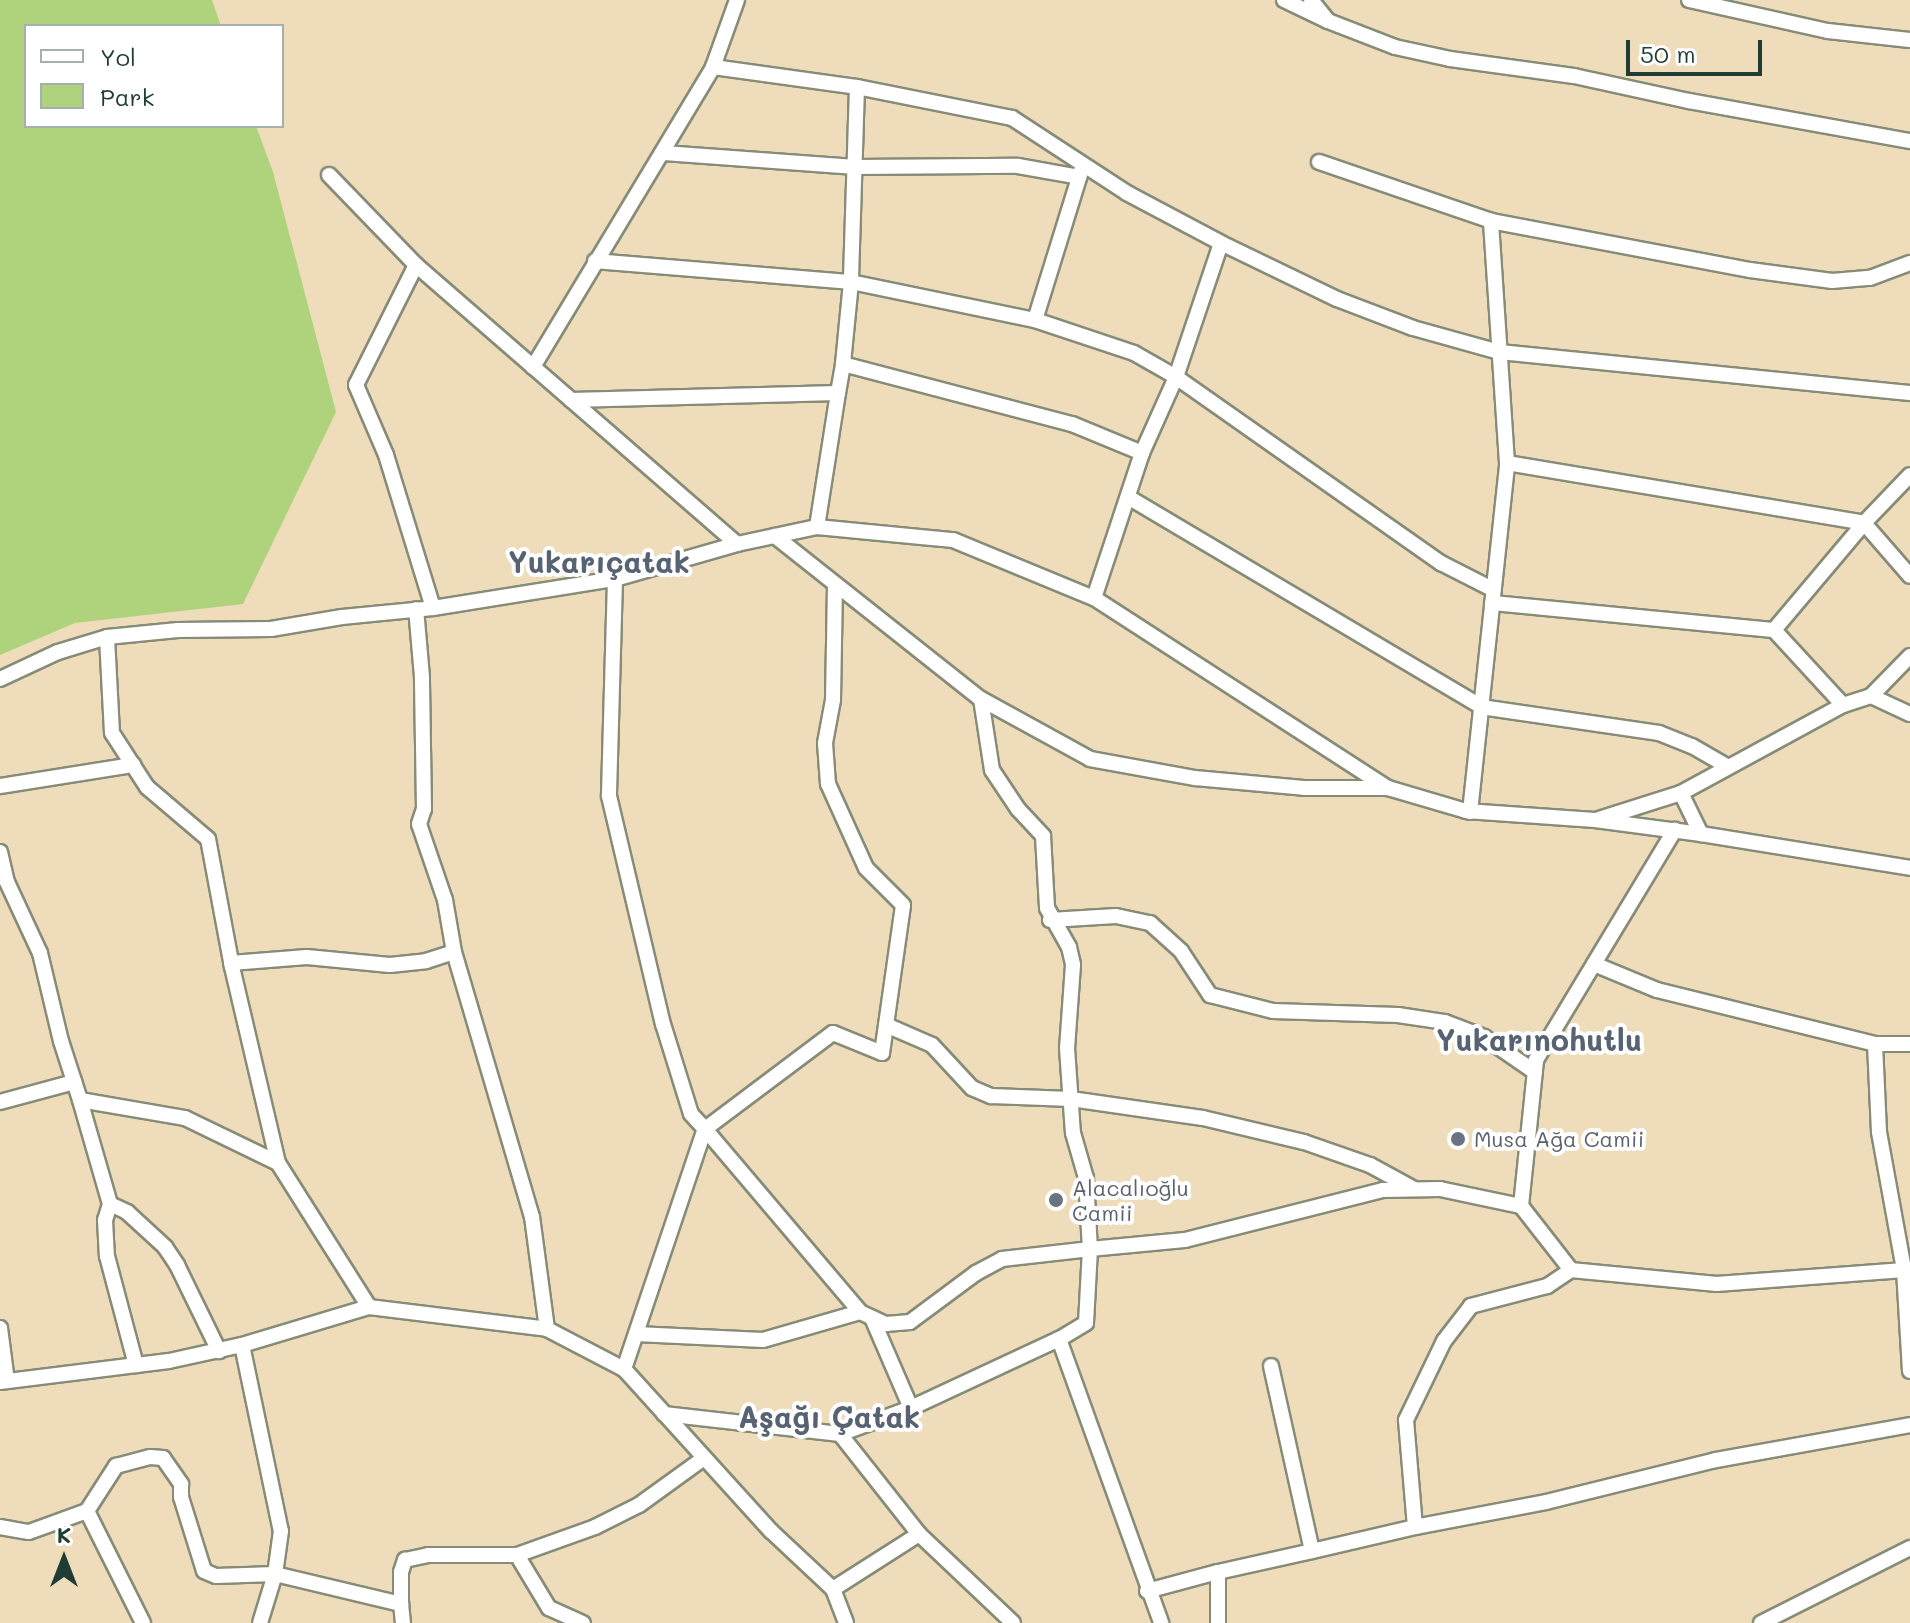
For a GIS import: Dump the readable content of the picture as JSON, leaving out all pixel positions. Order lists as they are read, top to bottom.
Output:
{
  "districts": ["Yukarıçatak", "Yukarınohutlu", "Aşağı Çatak"],
  "places": ["Musa Ağa Camii", "Alacalıoğlu Camii"],
  "legend": ["Yol", "Park"],
  "scale_bar": "50 m",
  "north": "top"
}
